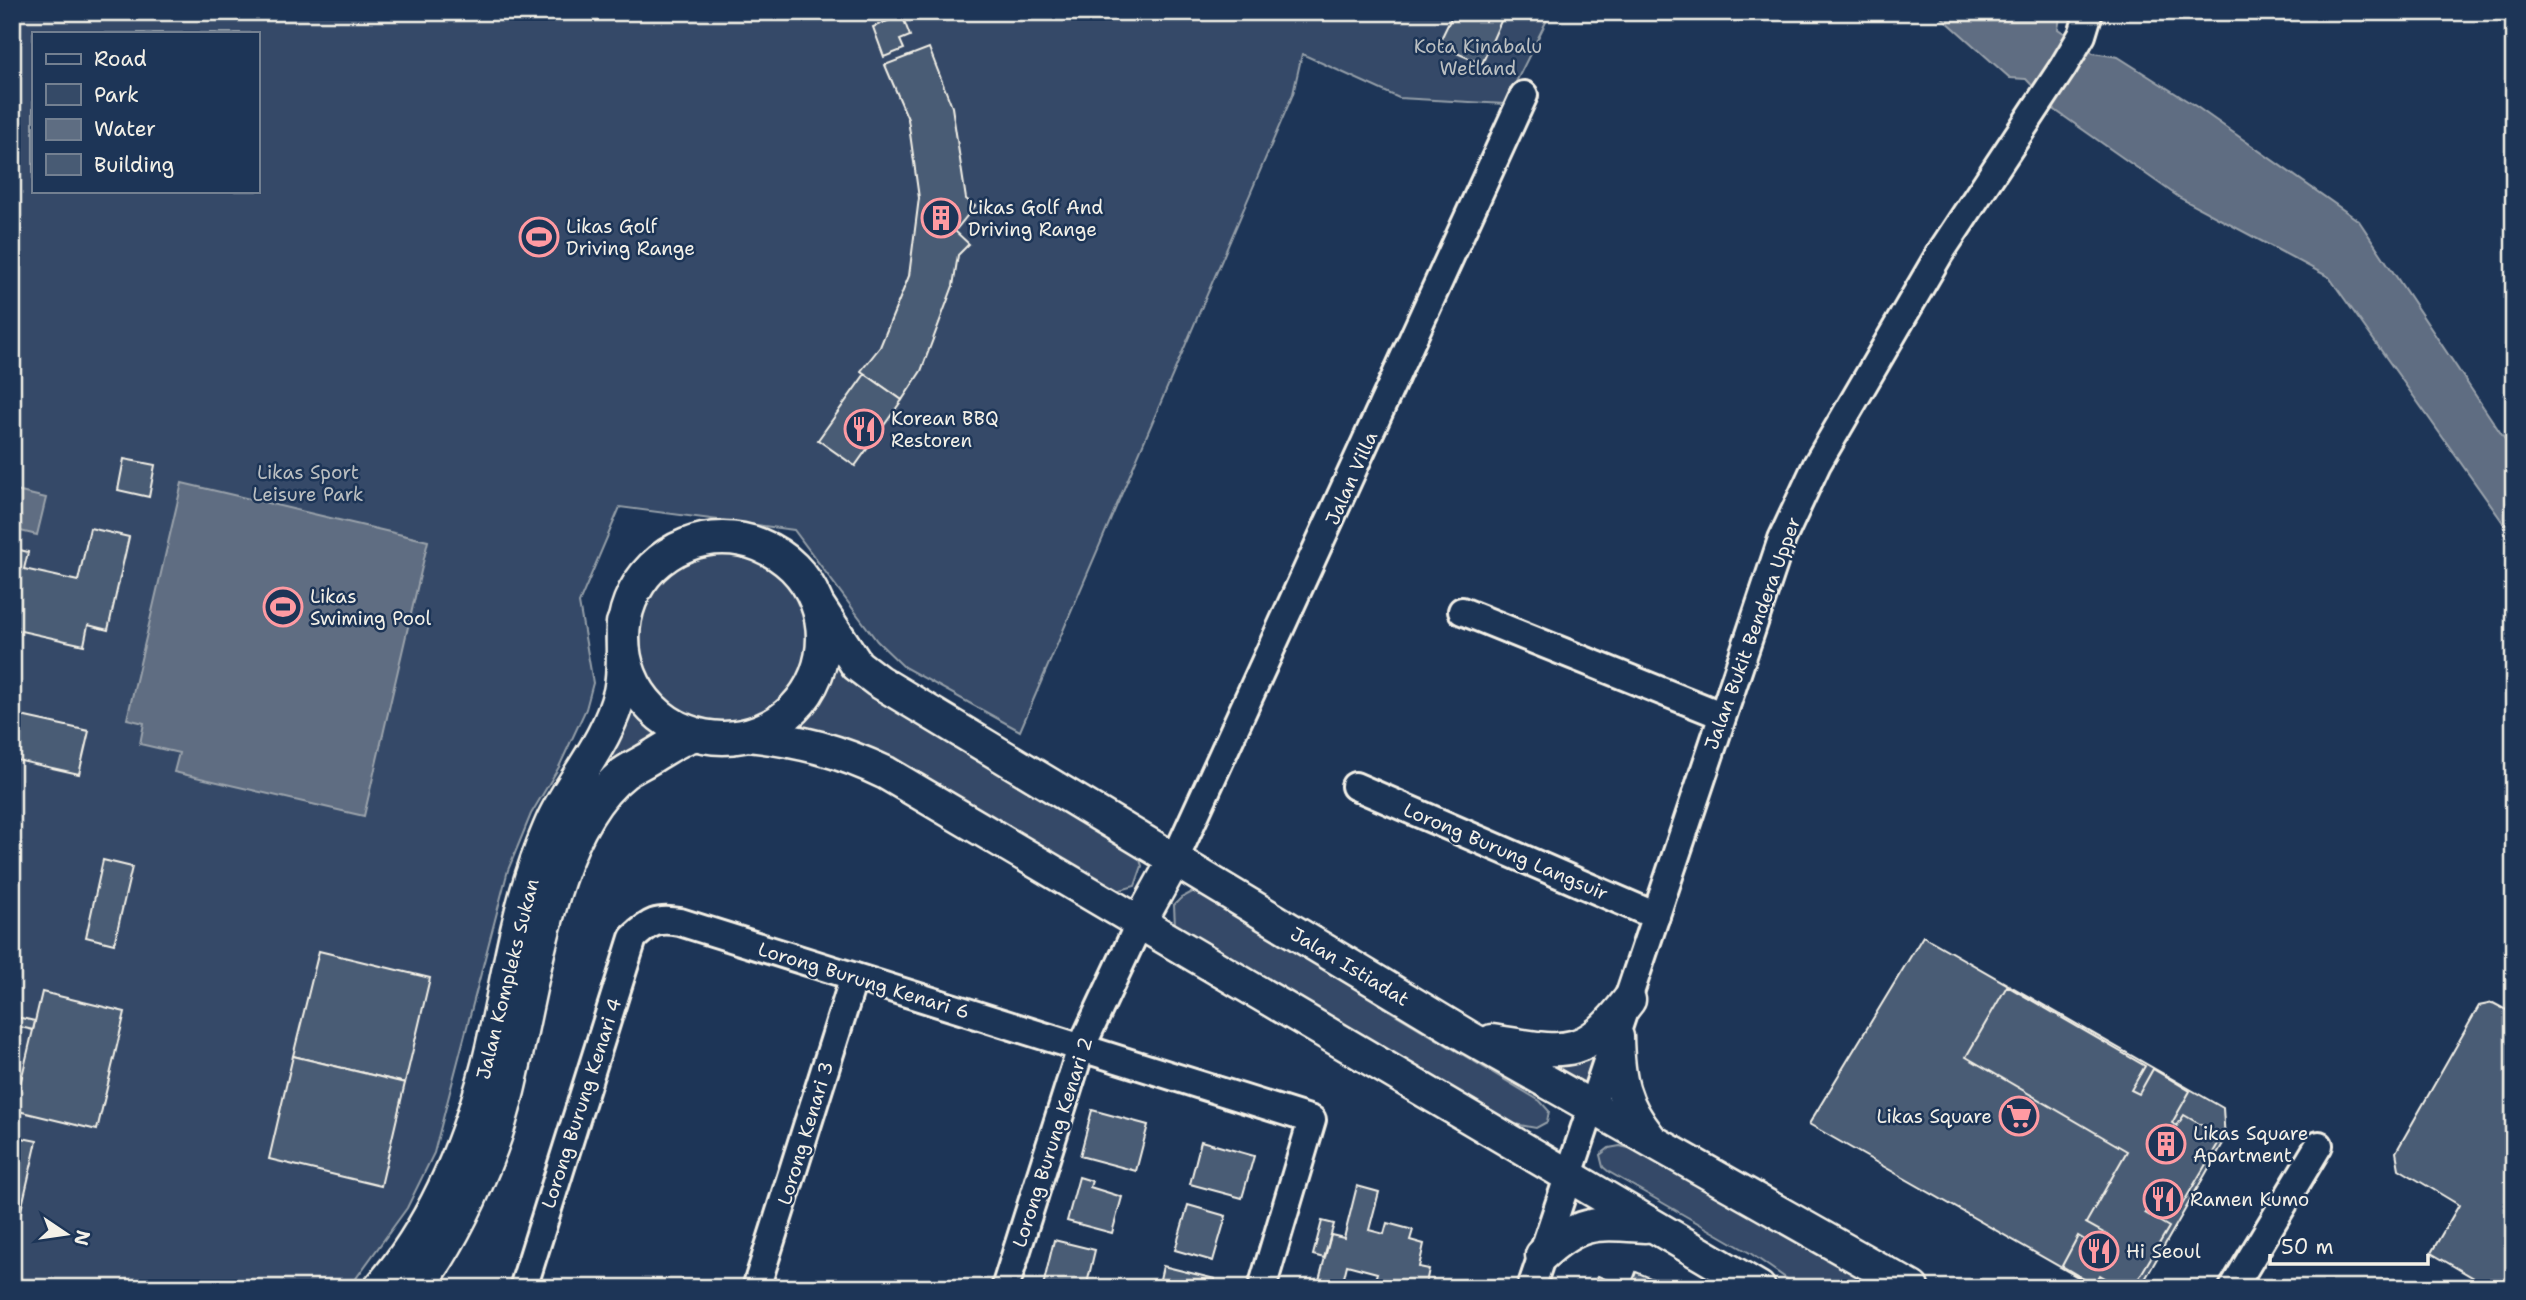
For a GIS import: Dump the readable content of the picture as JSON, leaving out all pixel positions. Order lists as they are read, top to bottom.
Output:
{
  "streets": {
    "main road": ["Jalan Istiadat", "Jalan Kompleks Sukan"],
    "street": [
      "Jalan Villa",
      "Jalan Bukit Bendera Upper",
      "Lorong Burung Langsuir",
      "Lorong Burung Kenari 6",
      "Lorong Burung Kenari 4",
      "Lorong Kenari 3",
      "Lorong Burung Kenari 2"
    ]
  },
  "crossings": [
    ["Jalan Villa", "Jalan Istiadat"],
    ["Jalan Bukit Bendera Upper", "Lorong Burung Langsuir"],
    ["Jalan Bukit Bendera Upper", "Jalan Istiadat"],
    ["Jalan Istiadat", "Jalan Kompleks Sukan"],
    ["Lorong Burung Kenari 6", "Lorong Burung Kenari 4"],
    ["Lorong Burung Kenari 6", "Lorong Kenari 3"],
    ["Lorong Burung Kenari 6", "Lorong Burung Kenari 2"]
  ],
  "parks": ["Kota Kinabalu Wetland", "Likas Sport Leisure Park"],
  "places": {
    "building": ["Likas Golf And Driving Range", "Likas Square Apartment"],
    "sports": ["Likas Golf Driving Range", "Likas Swiming Pool"],
    "restaurant": ["Korean BBQ Restoren", "Ramen Kumo", "Hi Seoul"],
    "supermarket": ["Likas Square"]
  },
  "legend": [
    "Road",
    "Park",
    "Water",
    "Building"
  ],
  "scale_bar": "50 m",
  "north": "right"
}
